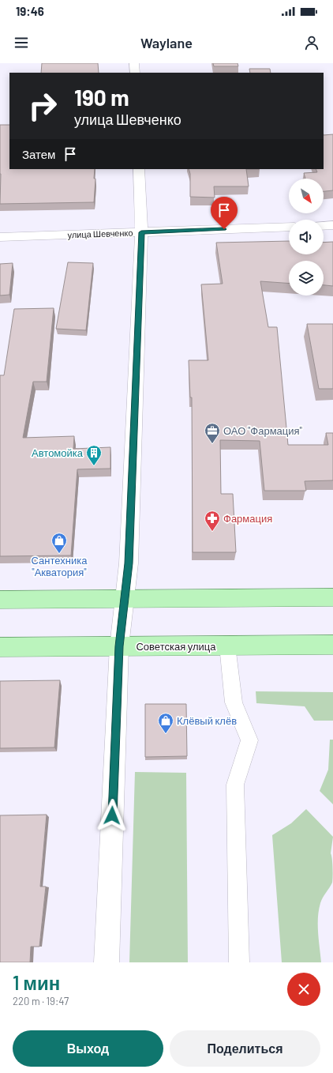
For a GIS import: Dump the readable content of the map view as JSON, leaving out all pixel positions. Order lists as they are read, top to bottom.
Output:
{
  "streets": {
    "main road": ["Советская улица"],
    "street": ["улица Шевченко"]
  },
  "places": {
    "office": ["ОАО \"Фармация\""],
    "building": ["Автомойка"],
    "pharmacy": ["Фармация"],
    "shop": ["Сантехника \"Акватория\"", "Клёвый клёв"]
  },
  "north": "bottom right",
  "page": {
    "status": "19:46",
    "header": "Waylane",
    "turn": ["190 m", "улица Шевченко"],
    "then": "Затем",
    "heading": ["1 мин", "220 m · 19:47"],
    "buttons": ["Выход", "Поделиться"]
  }
}
